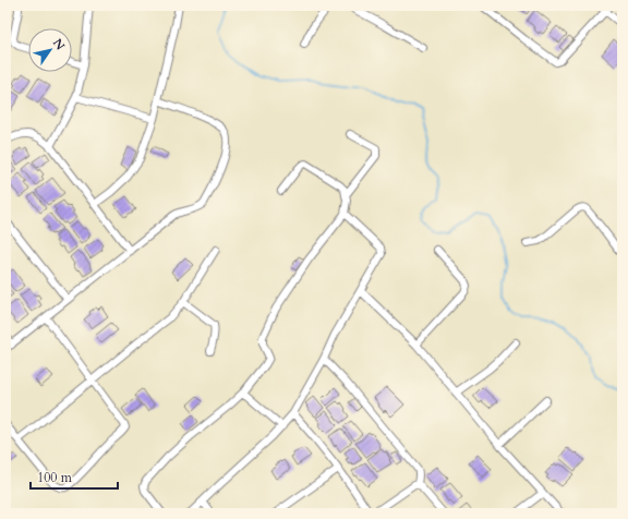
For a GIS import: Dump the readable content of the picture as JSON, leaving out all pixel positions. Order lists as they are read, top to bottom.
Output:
{
  "scale_bar": "100 m",
  "north": "top right"
}
